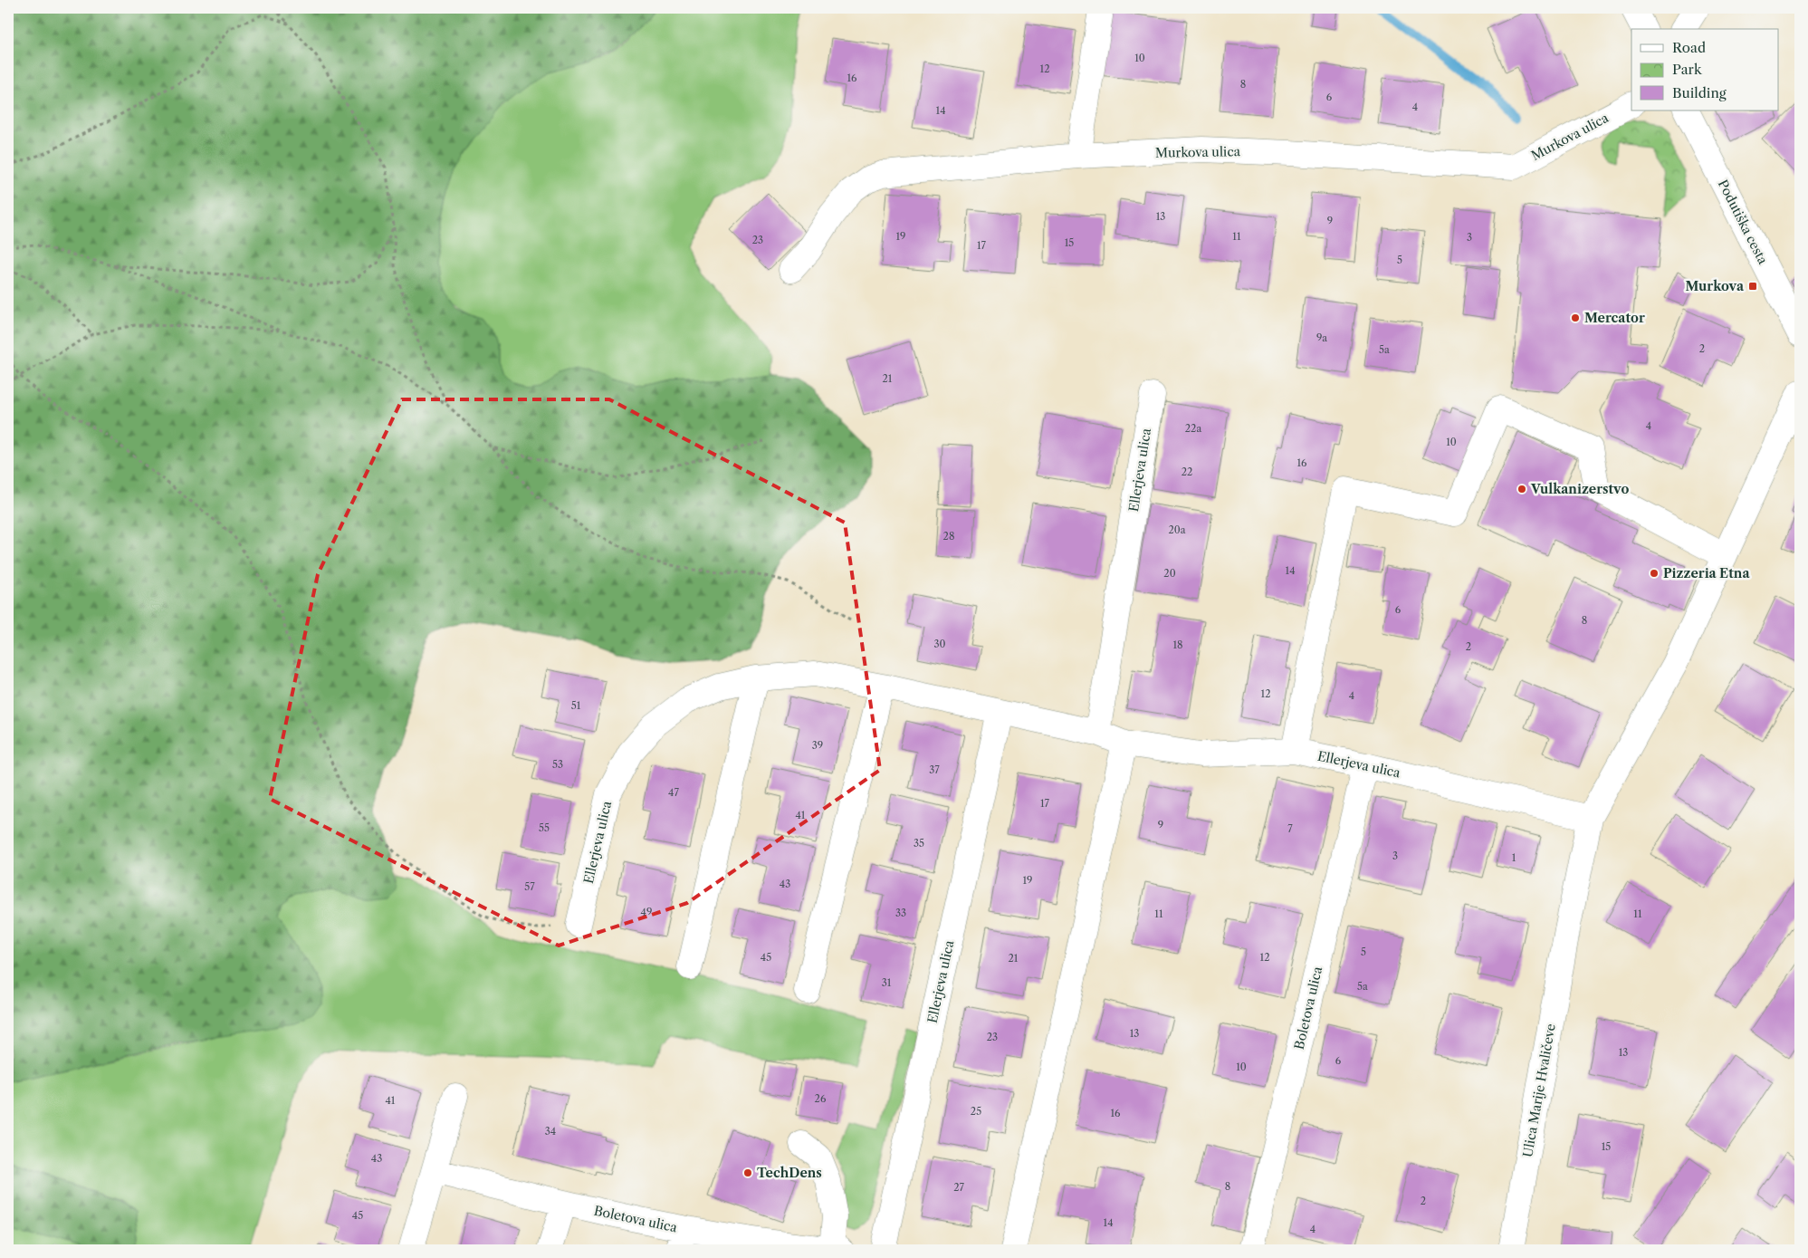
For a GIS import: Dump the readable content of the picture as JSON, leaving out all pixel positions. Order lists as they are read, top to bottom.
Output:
{
  "streets": {
    "street": [
      "Murkova ulica",
      "Podutiška cesta",
      "Ellerjeva ulica",
      "Boletova ulica",
      "Ulica Marije Hvaličeve"
    ]
  },
  "crossings": [
    ["Ellerjeva ulica", "Boletova ulica"],
    ["Ellerjeva ulica", "Ulica Marije Hvaličeve"]
  ],
  "places": {
    "transit": ["Murkova"],
    "other": [
      "Mercator",
      "Vulkanizerstvo",
      "Pizzeria Etna",
      "TechDens"
    ]
  },
  "house_numbers": [
    "10",
    "12",
    "16",
    "8",
    "6",
    "4",
    "14",
    "13",
    "9",
    "19",
    "11",
    "3",
    "23",
    "15",
    "17",
    "5",
    "9a",
    "2",
    "5a",
    "21",
    "4",
    "22a",
    "10",
    "16",
    "22",
    "20a",
    "28",
    "14",
    "20",
    "6",
    "8",
    "30",
    "18",
    "2",
    "12",
    "4",
    "51",
    "39",
    "53",
    "37",
    "47",
    "17",
    "41",
    "9",
    "55",
    "7",
    "35",
    "3",
    "1",
    "19",
    "43",
    "57",
    "49",
    "33",
    "11",
    "11",
    "5",
    "45",
    "12",
    "21",
    "31",
    "5a",
    "13",
    "23",
    "13",
    "6",
    "10",
    "26",
    "41",
    "25",
    "16",
    "34",
    "15",
    "43",
    "8",
    "27",
    "2",
    "45",
    "14",
    "4"
  ],
  "legend": ["Road", "Park", "Building"]
}
